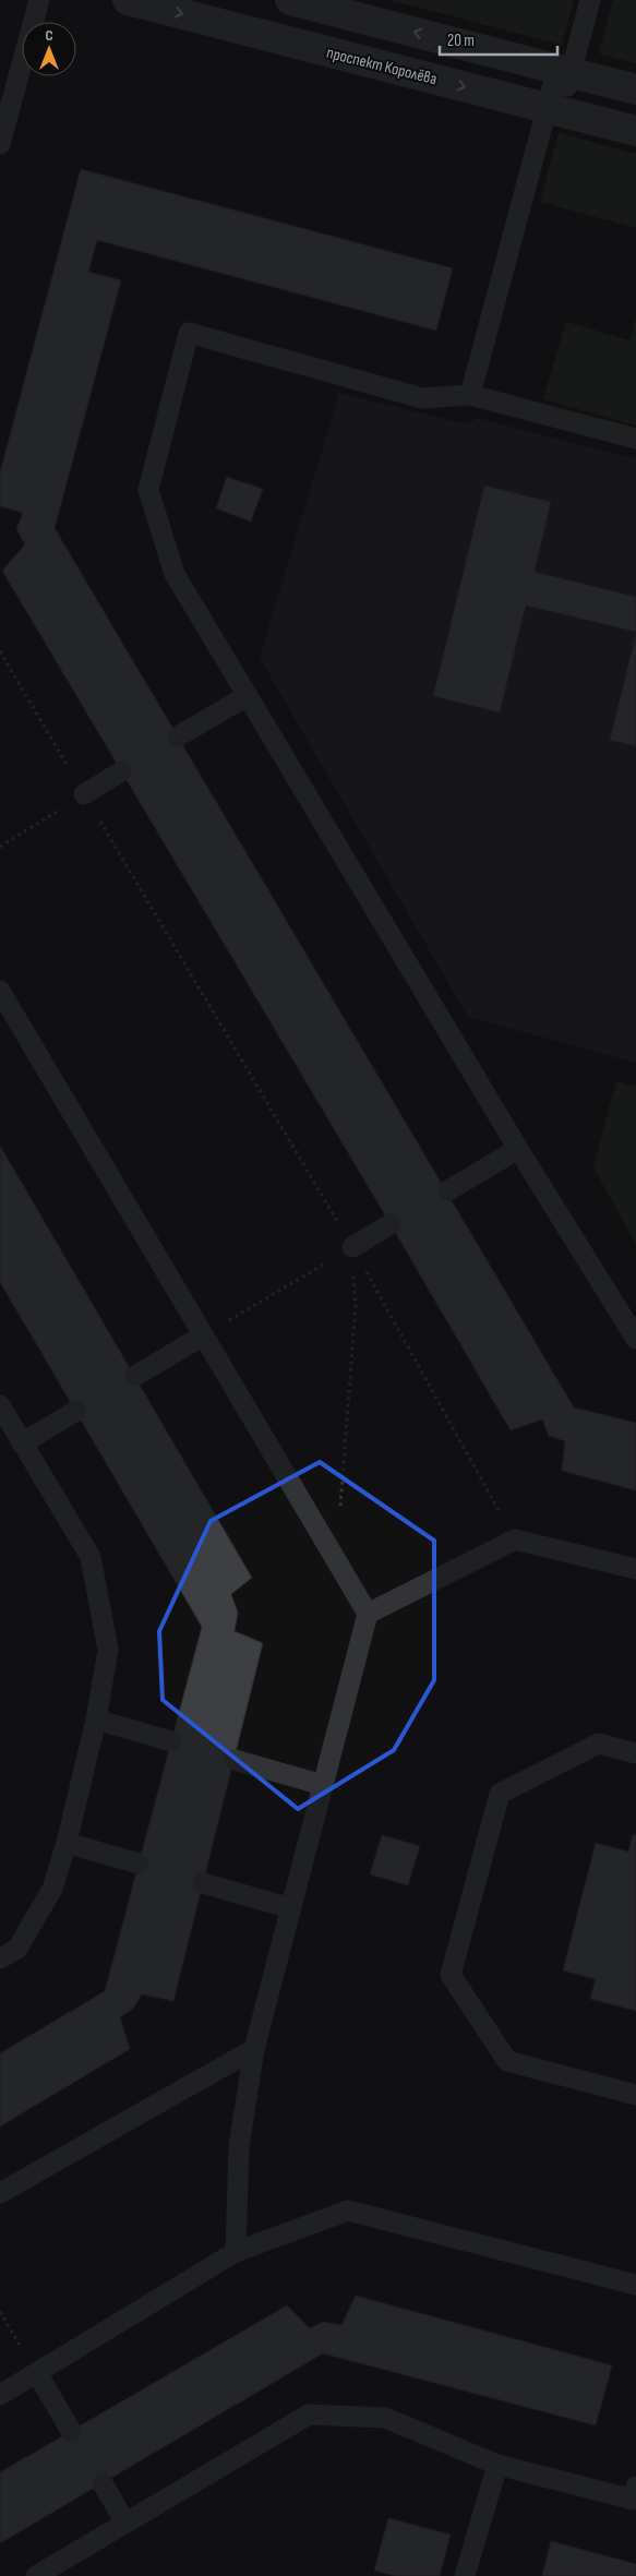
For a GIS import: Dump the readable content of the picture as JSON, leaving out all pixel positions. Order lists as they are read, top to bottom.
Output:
{
  "streets": {
    "street": ["проспект Королёва"]
  },
  "scale_bar": "20 m",
  "north": "top"
}
